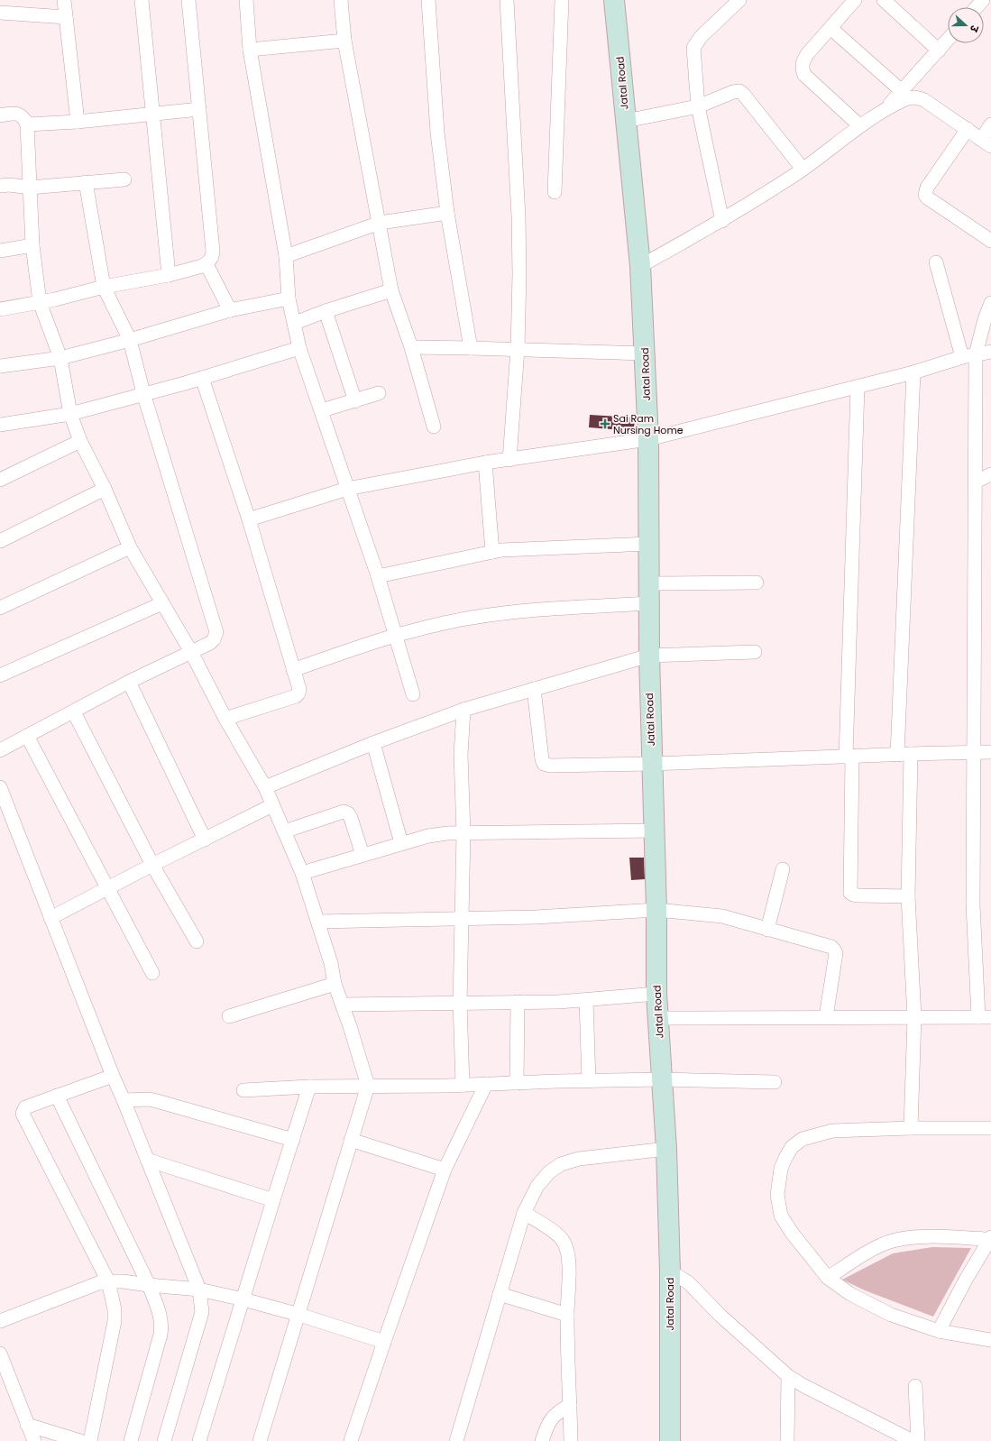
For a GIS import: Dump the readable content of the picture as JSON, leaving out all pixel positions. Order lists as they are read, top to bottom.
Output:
{
  "streets": {
    "main road": ["Jatal Road"]
  },
  "places": {
    "health": ["Sai Ram Nursing Home"]
  },
  "north": "right"
}
